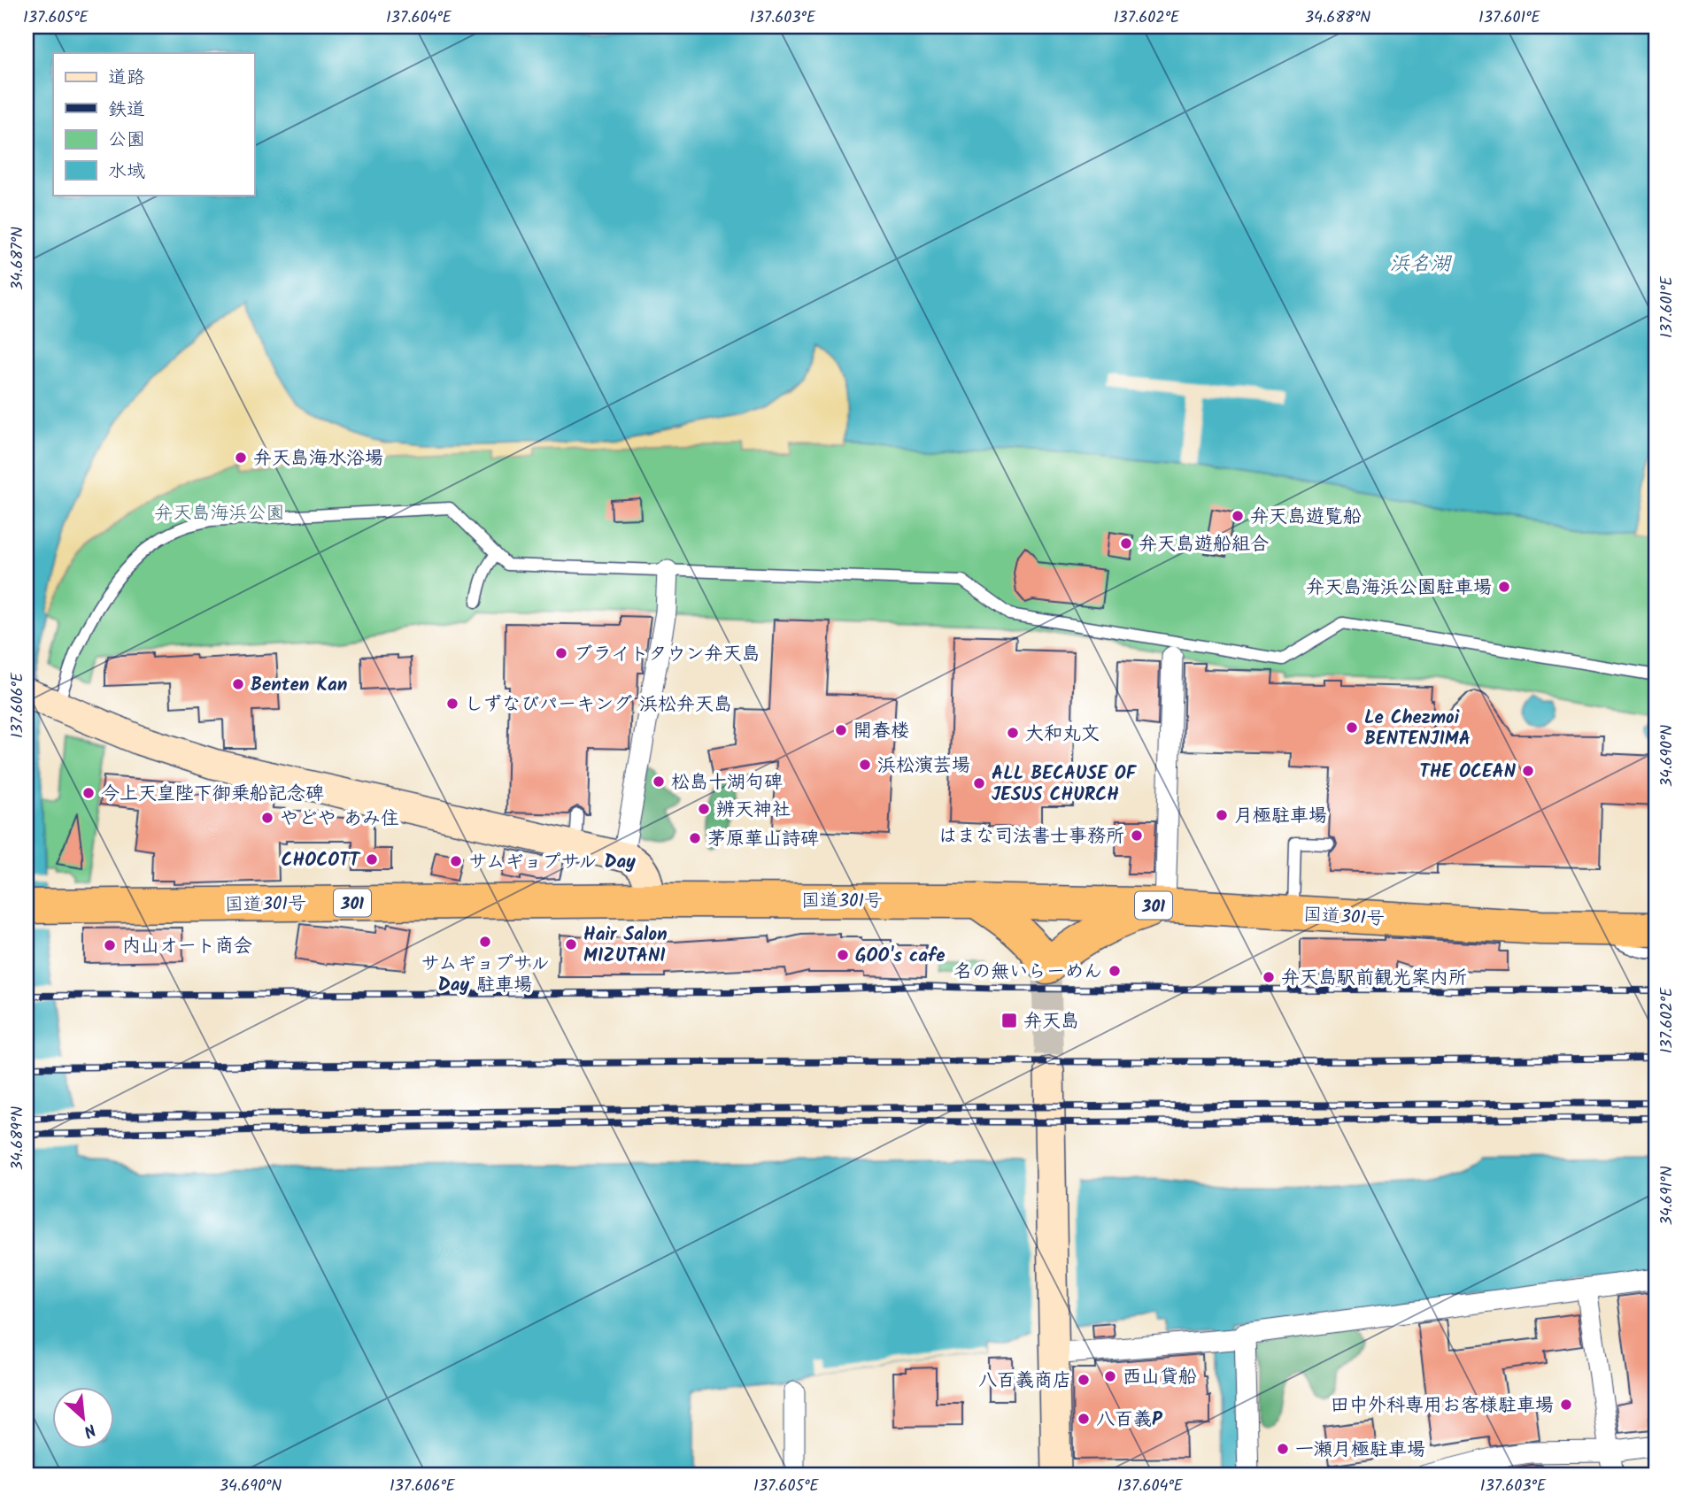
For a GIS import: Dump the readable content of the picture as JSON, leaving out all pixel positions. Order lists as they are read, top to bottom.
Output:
{
  "streets": {
    "highway": ["国道301号", "301"]
  },
  "water": ["浜名湖"],
  "parks": ["弁天島海浜公園"],
  "places": {
    "other": [
      "弁天島海水浴場",
      "弁天島遊覧船",
      "弁天島遊船組合",
      "弁天島海浜公園駐車場",
      "ブライトタウン弁天島",
      "Benten Kan",
      "しずなびパーキング 浜松弁天島",
      "Le Chezmoi BENTENJIMA",
      "開春楼",
      "大和丸文",
      "浜松演芸場",
      "THE OCEAN",
      "松島十湖句碑",
      "ALL BECAUSE OF JESUS CHURCH",
      "今上天皇陛下御乗船記念碑",
      "辨天神社",
      "月極駐車場",
      "やどや あみ住",
      "はまな司法書士事務所",
      "茅原華山詩碑",
      "CHOCOTT",
      "サムギョプサル Day",
      "サムギョプサル Day 駐車場",
      "Hair Salon MIZUTANI",
      "内山オート商会",
      "GOO's cafe",
      "名の無いらーめん",
      "弁天島駅前観光案内所",
      "西山貸船",
      "八百義商店",
      "田中外科専用お客様駐車場",
      "八百義P",
      "一瀬月極駐車場"
    ],
    "transit": ["弁天島"]
  },
  "legend": [
    "道路",
    "鉄道",
    "公園",
    "水域"
  ],
  "north": "bottom right",
  "coordinates": [
    "137.605°E",
    "137.604°E",
    "137.603°E",
    "137.602°E",
    "34.688°N",
    "137.601°E",
    "34.687°N",
    "137.606°E",
    "34.690°N",
    "34.689°N",
    "34.691°N"
  ]
}
